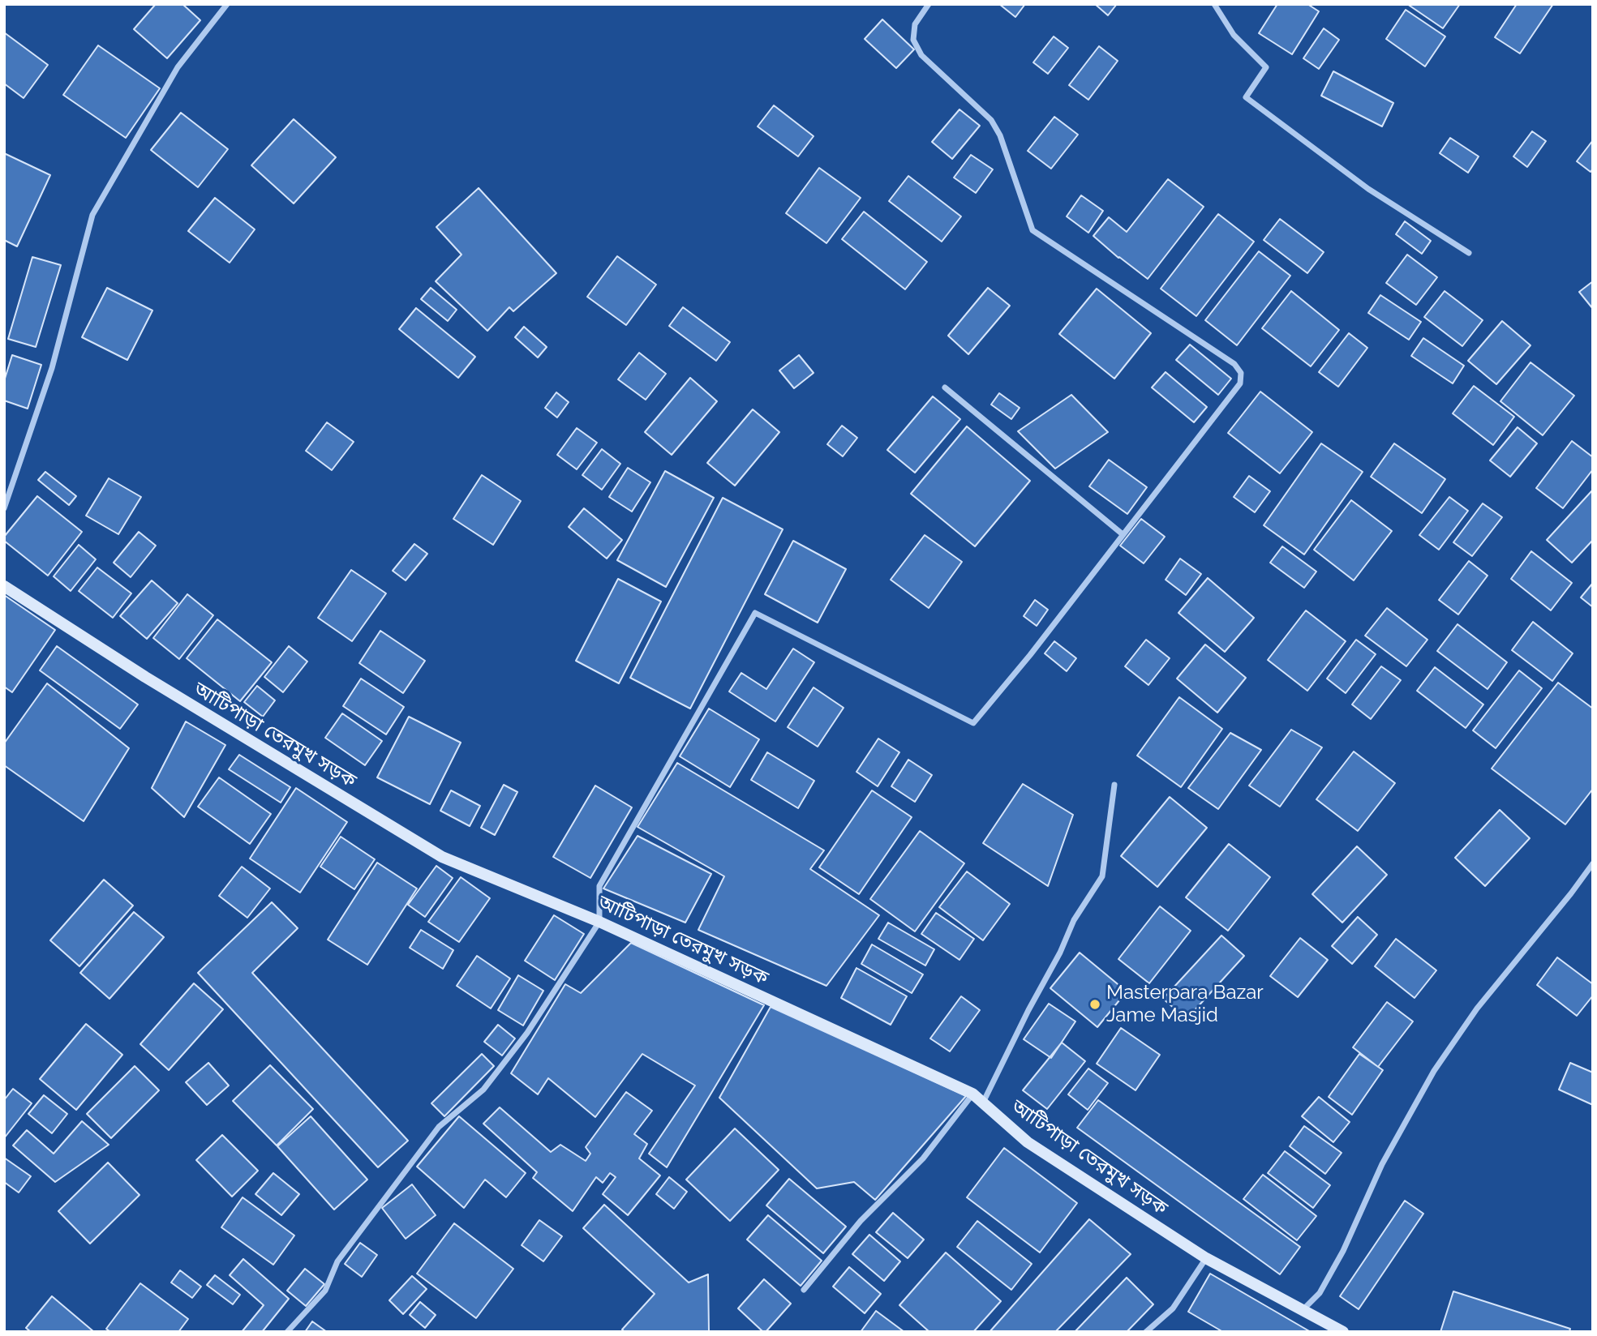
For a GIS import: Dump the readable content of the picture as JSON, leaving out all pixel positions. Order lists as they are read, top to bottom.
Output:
{
  "streets": {
    "main road": ["আটিপাড়া তেরমুখ সড়ক"]
  },
  "places": ["Masterpara Bazar Jame Masjid"]
}
